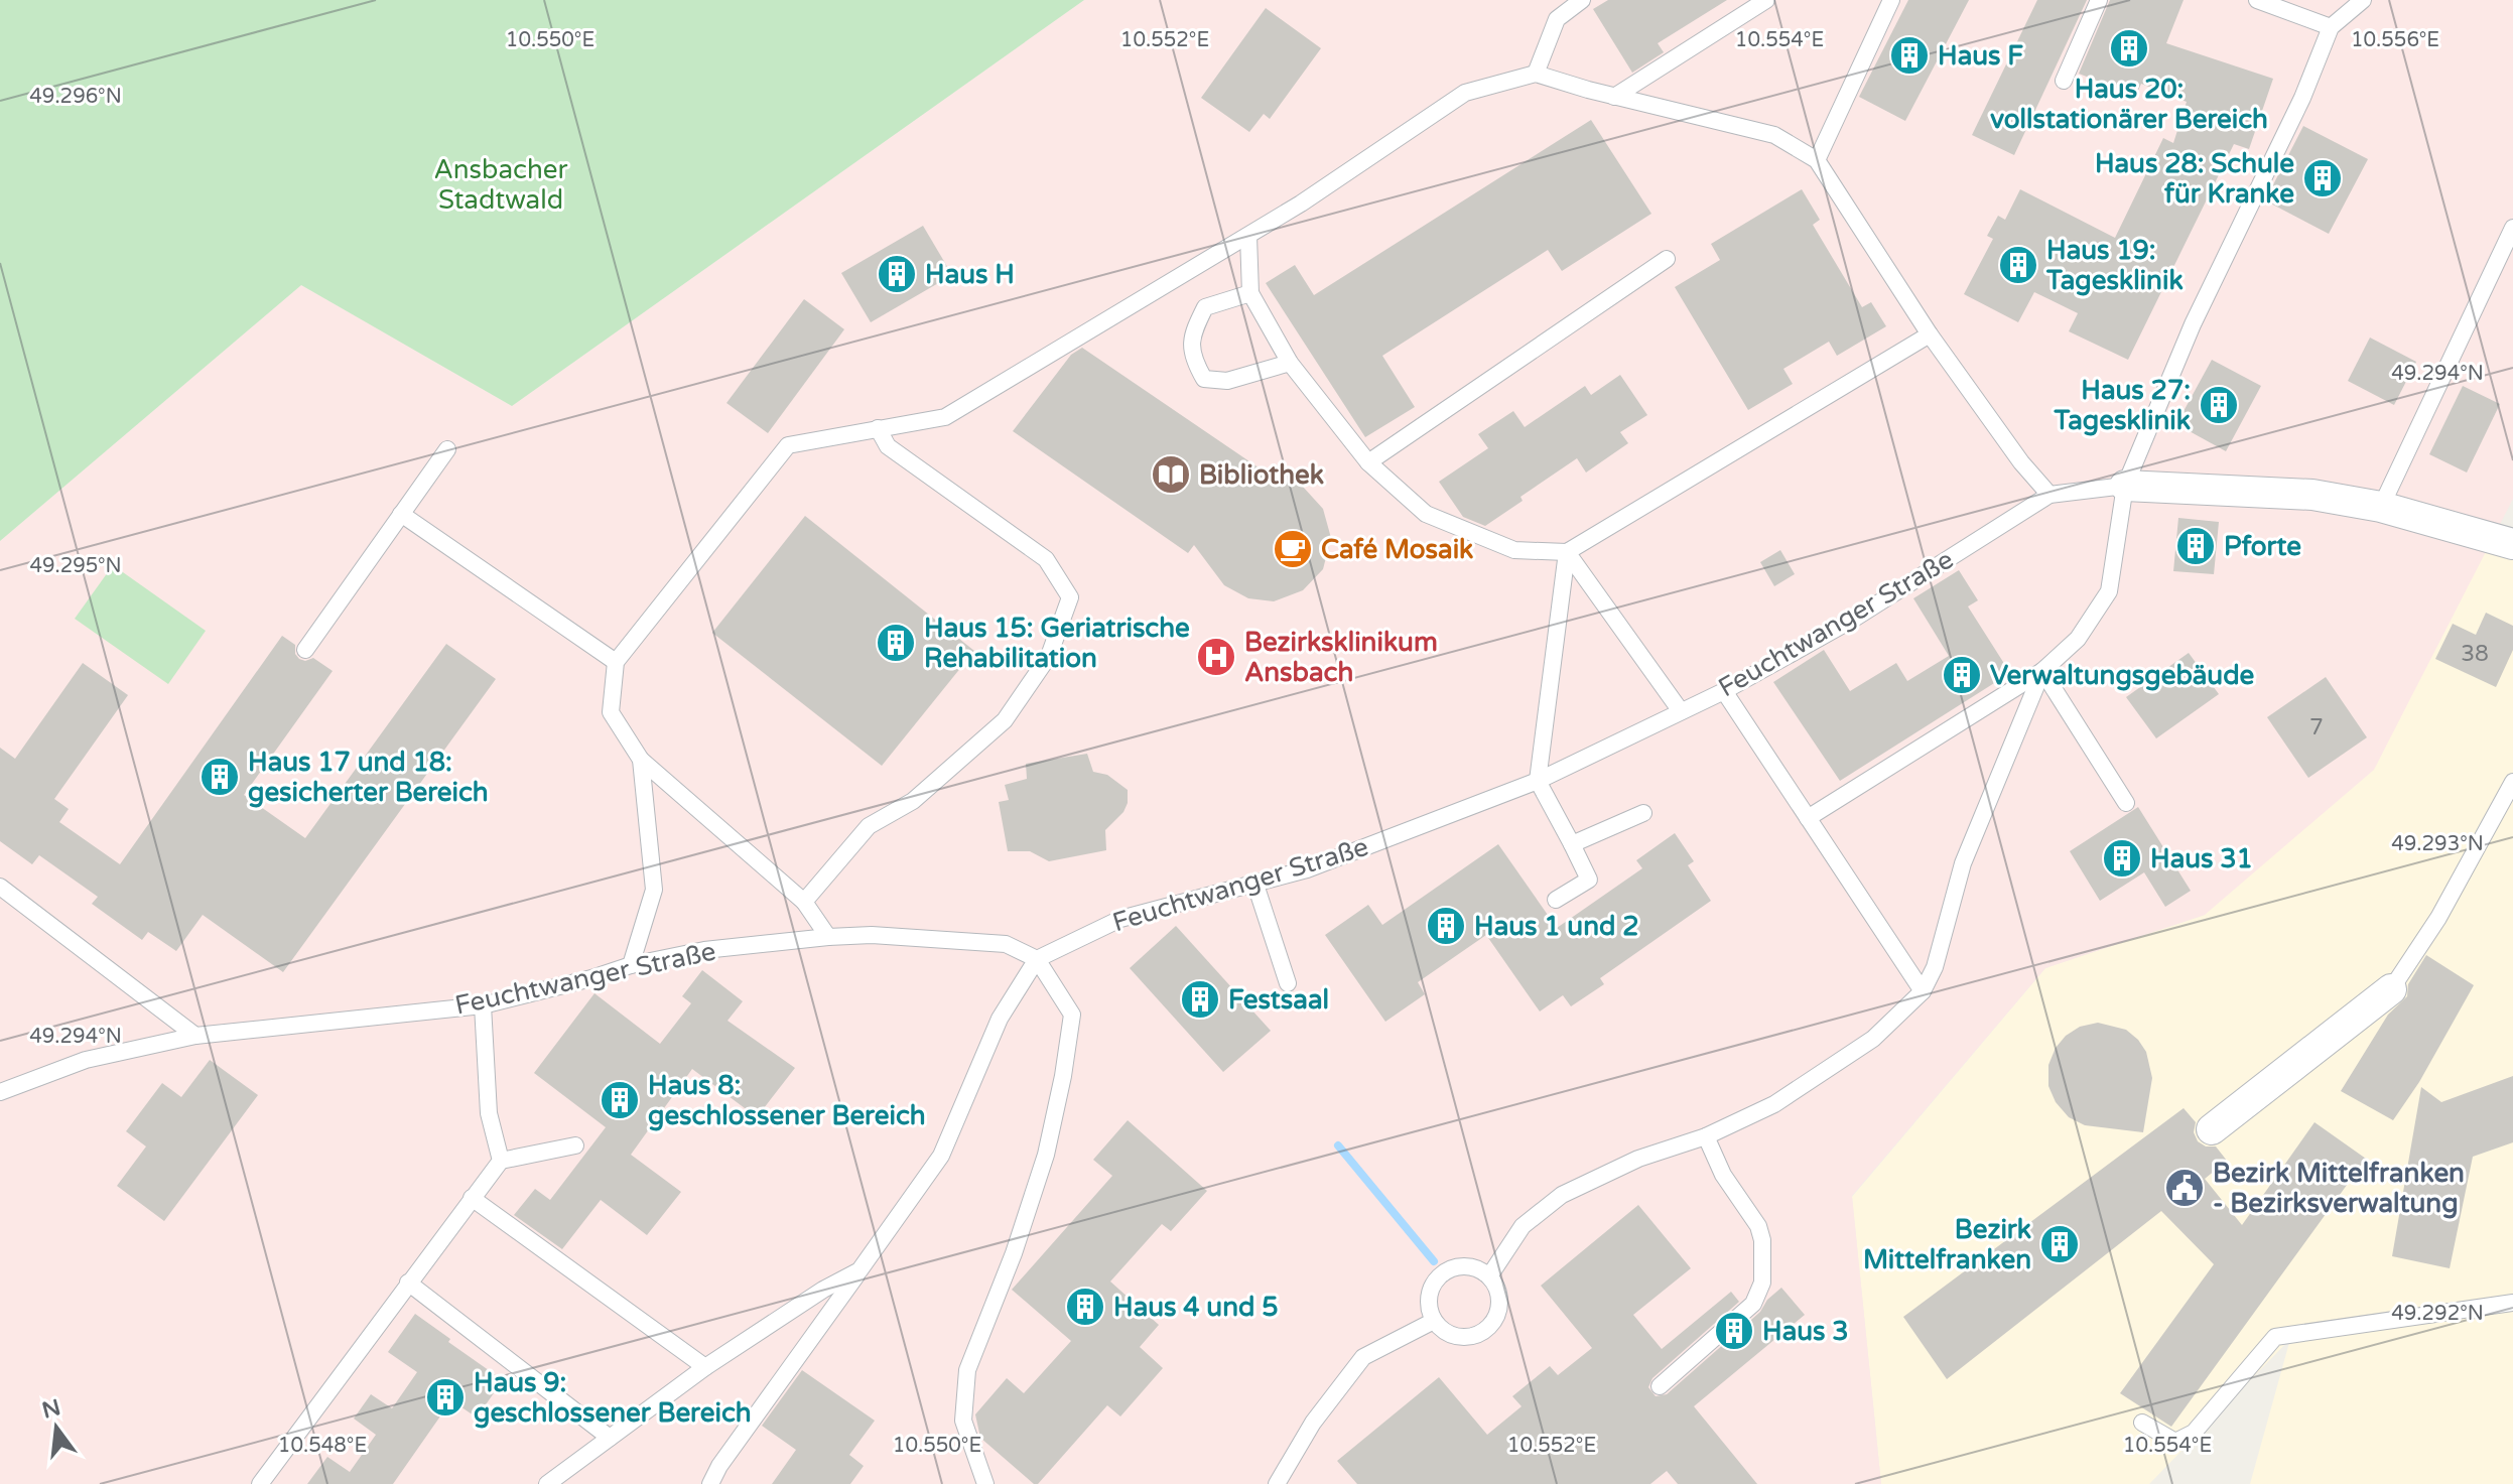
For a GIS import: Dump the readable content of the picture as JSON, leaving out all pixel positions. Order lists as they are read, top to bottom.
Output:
{
  "streets": {
    "street": ["Feuchtwanger Straße"]
  },
  "parks": ["Ansbacher Stadtwald"],
  "places": {
    "building": [
      "Haus 20: vollstationärer Bereich",
      "Haus F",
      "Haus 28: Schule für Kranke",
      "Haus 19: Tagesklinik",
      "Haus H",
      "Haus 27: Tagesklinik",
      "Pforte",
      "Haus 15: Geriatrische Rehabilitation",
      "Verwaltungsgebäude",
      "Haus 17 und 18: gesicherter Bereich",
      "Haus 31",
      "Haus 1 und 2",
      "Festsaal",
      "Haus 8: geschlossener Bereich",
      "Bezirk Mittelfranken",
      "Haus 4 und 5",
      "Haus 3",
      "Haus 9: geschlossener Bereich"
    ],
    "library": ["Bibliothek"],
    "cafe": ["Café Mosaik"],
    "hospital": ["Bezirksklinikum Ansbach"],
    "public building": ["Bezirk Mittelfranken - Bezirksverwaltung"]
  },
  "house_numbers": ["38", "7"],
  "north": "top",
  "coordinates": [
    "10.550°E",
    "10.552°E",
    "10.554°E",
    "10.556°E",
    "49.296°N",
    "49.294°N",
    "49.295°N",
    "49.293°N",
    "49.292°N",
    "10.548°E"
  ]
}
